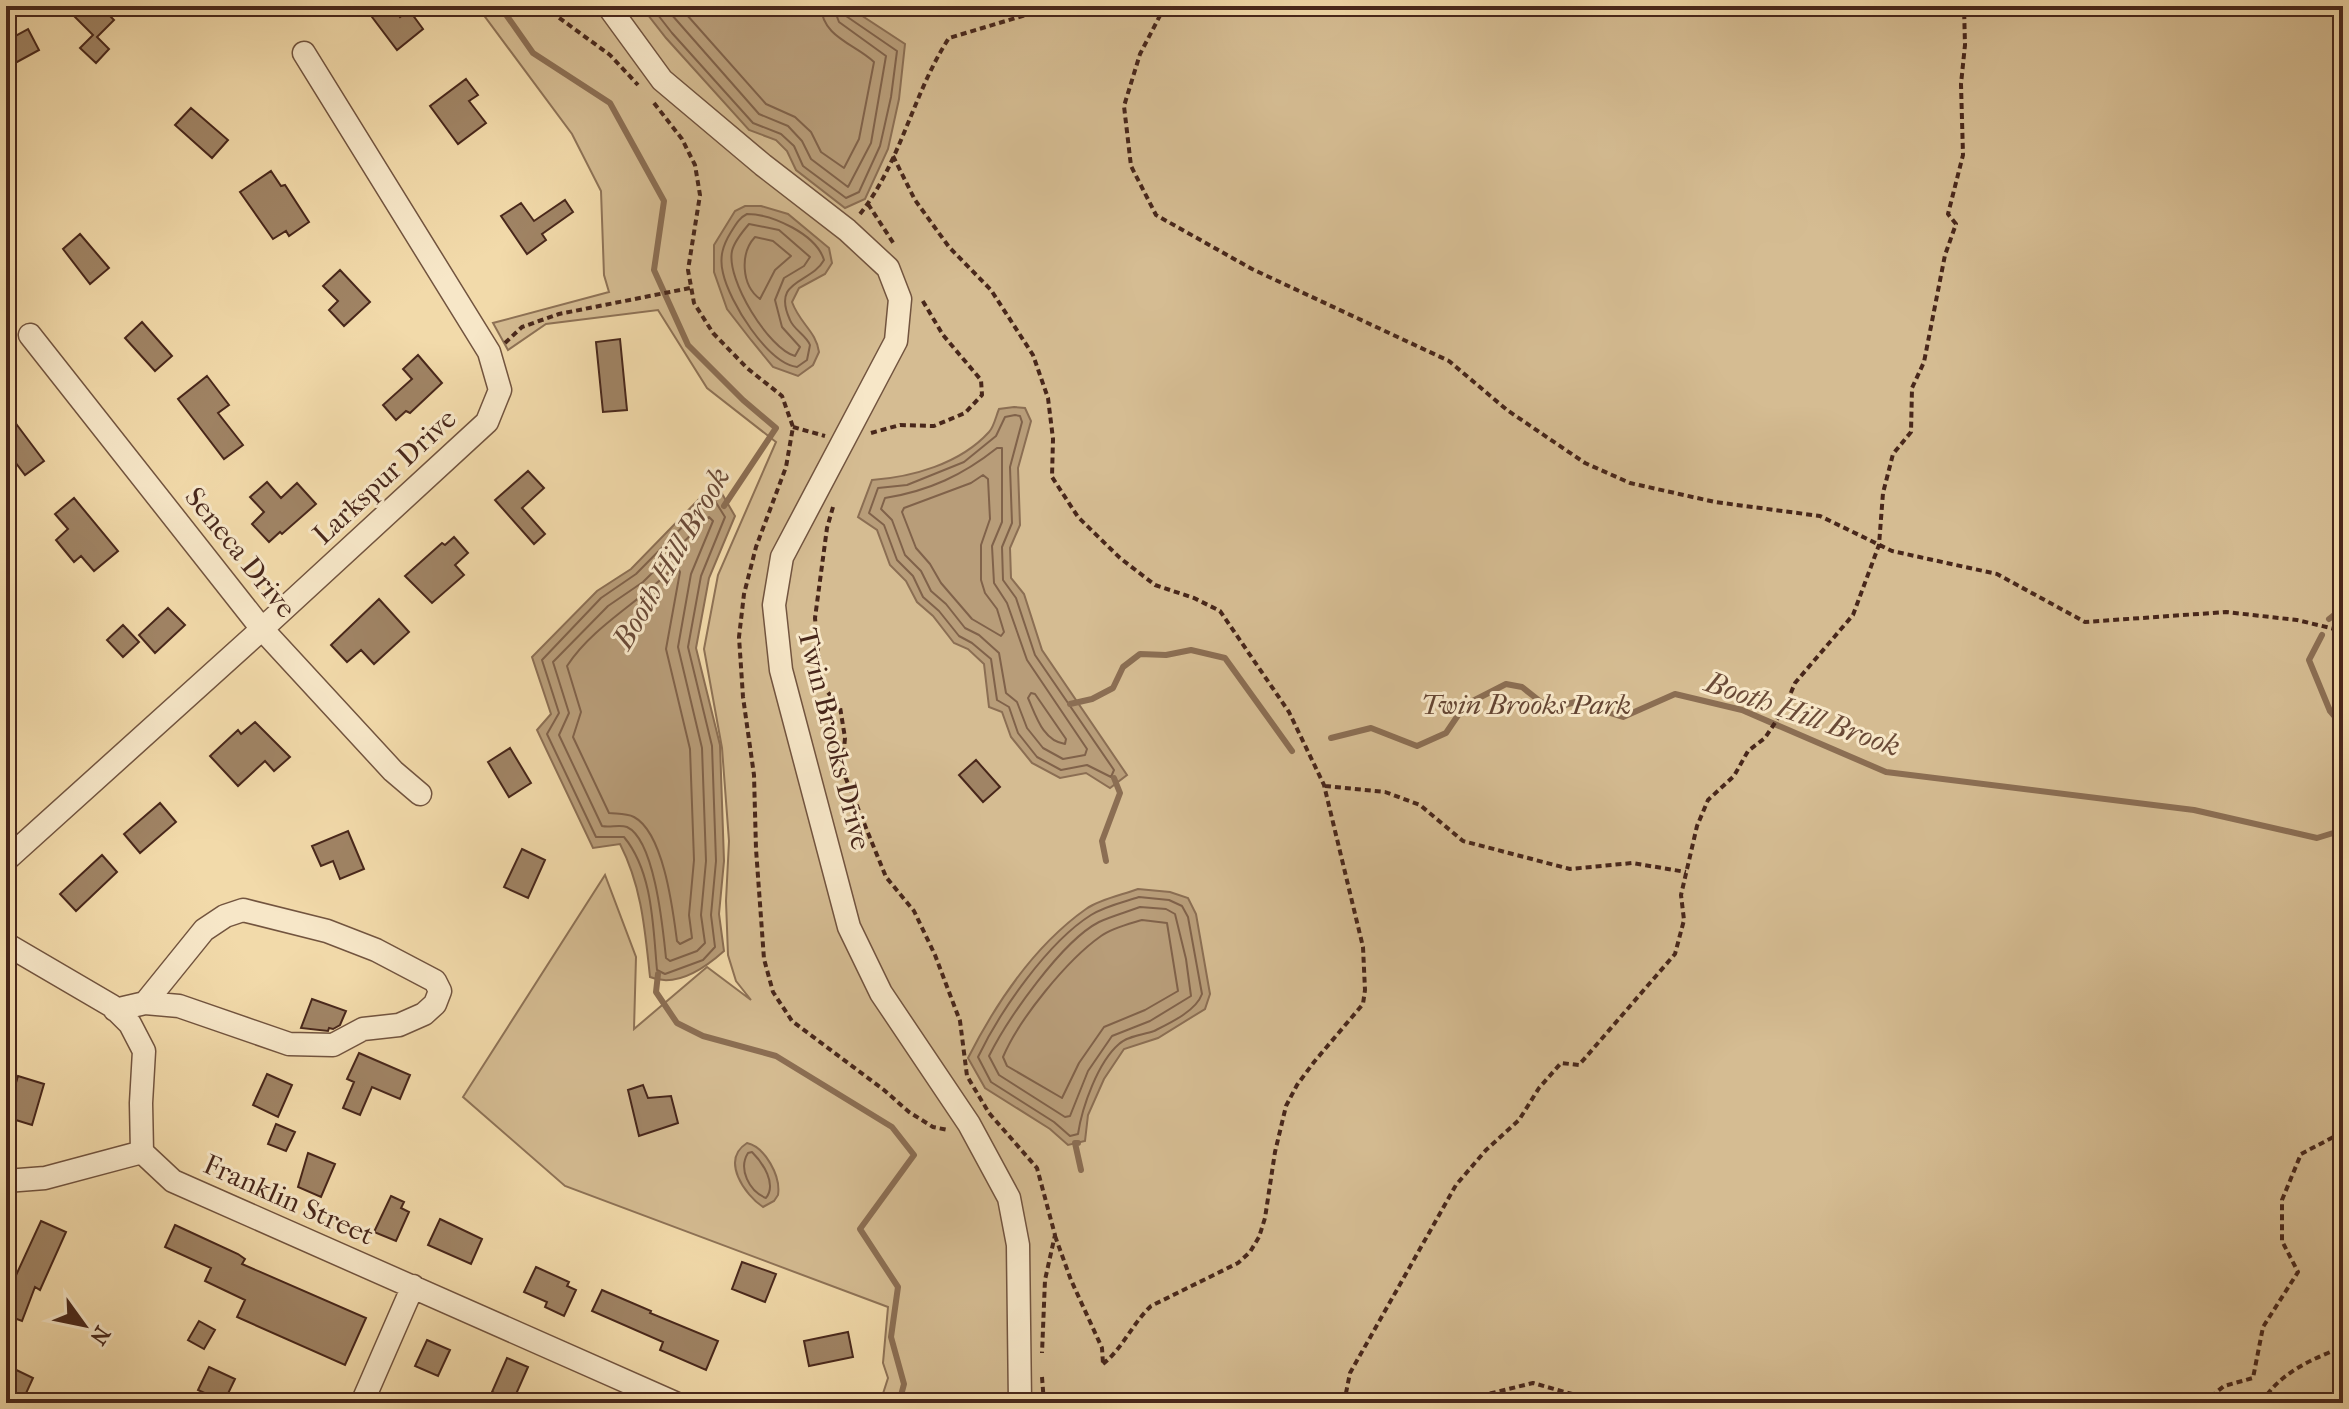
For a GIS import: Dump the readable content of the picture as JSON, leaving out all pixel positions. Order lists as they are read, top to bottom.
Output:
{
  "streets": {
    "street": [
      "Larkspur Drive",
      "Seneca Drive",
      "Twin Brooks Drive",
      "Franklin Street"
    ]
  },
  "crossings": [
    ["Larkspur Drive", "Seneca Drive"]
  ],
  "water": ["Booth Hill Brook"],
  "parks": ["Twin Brooks Park"],
  "north": "bottom right"
}
